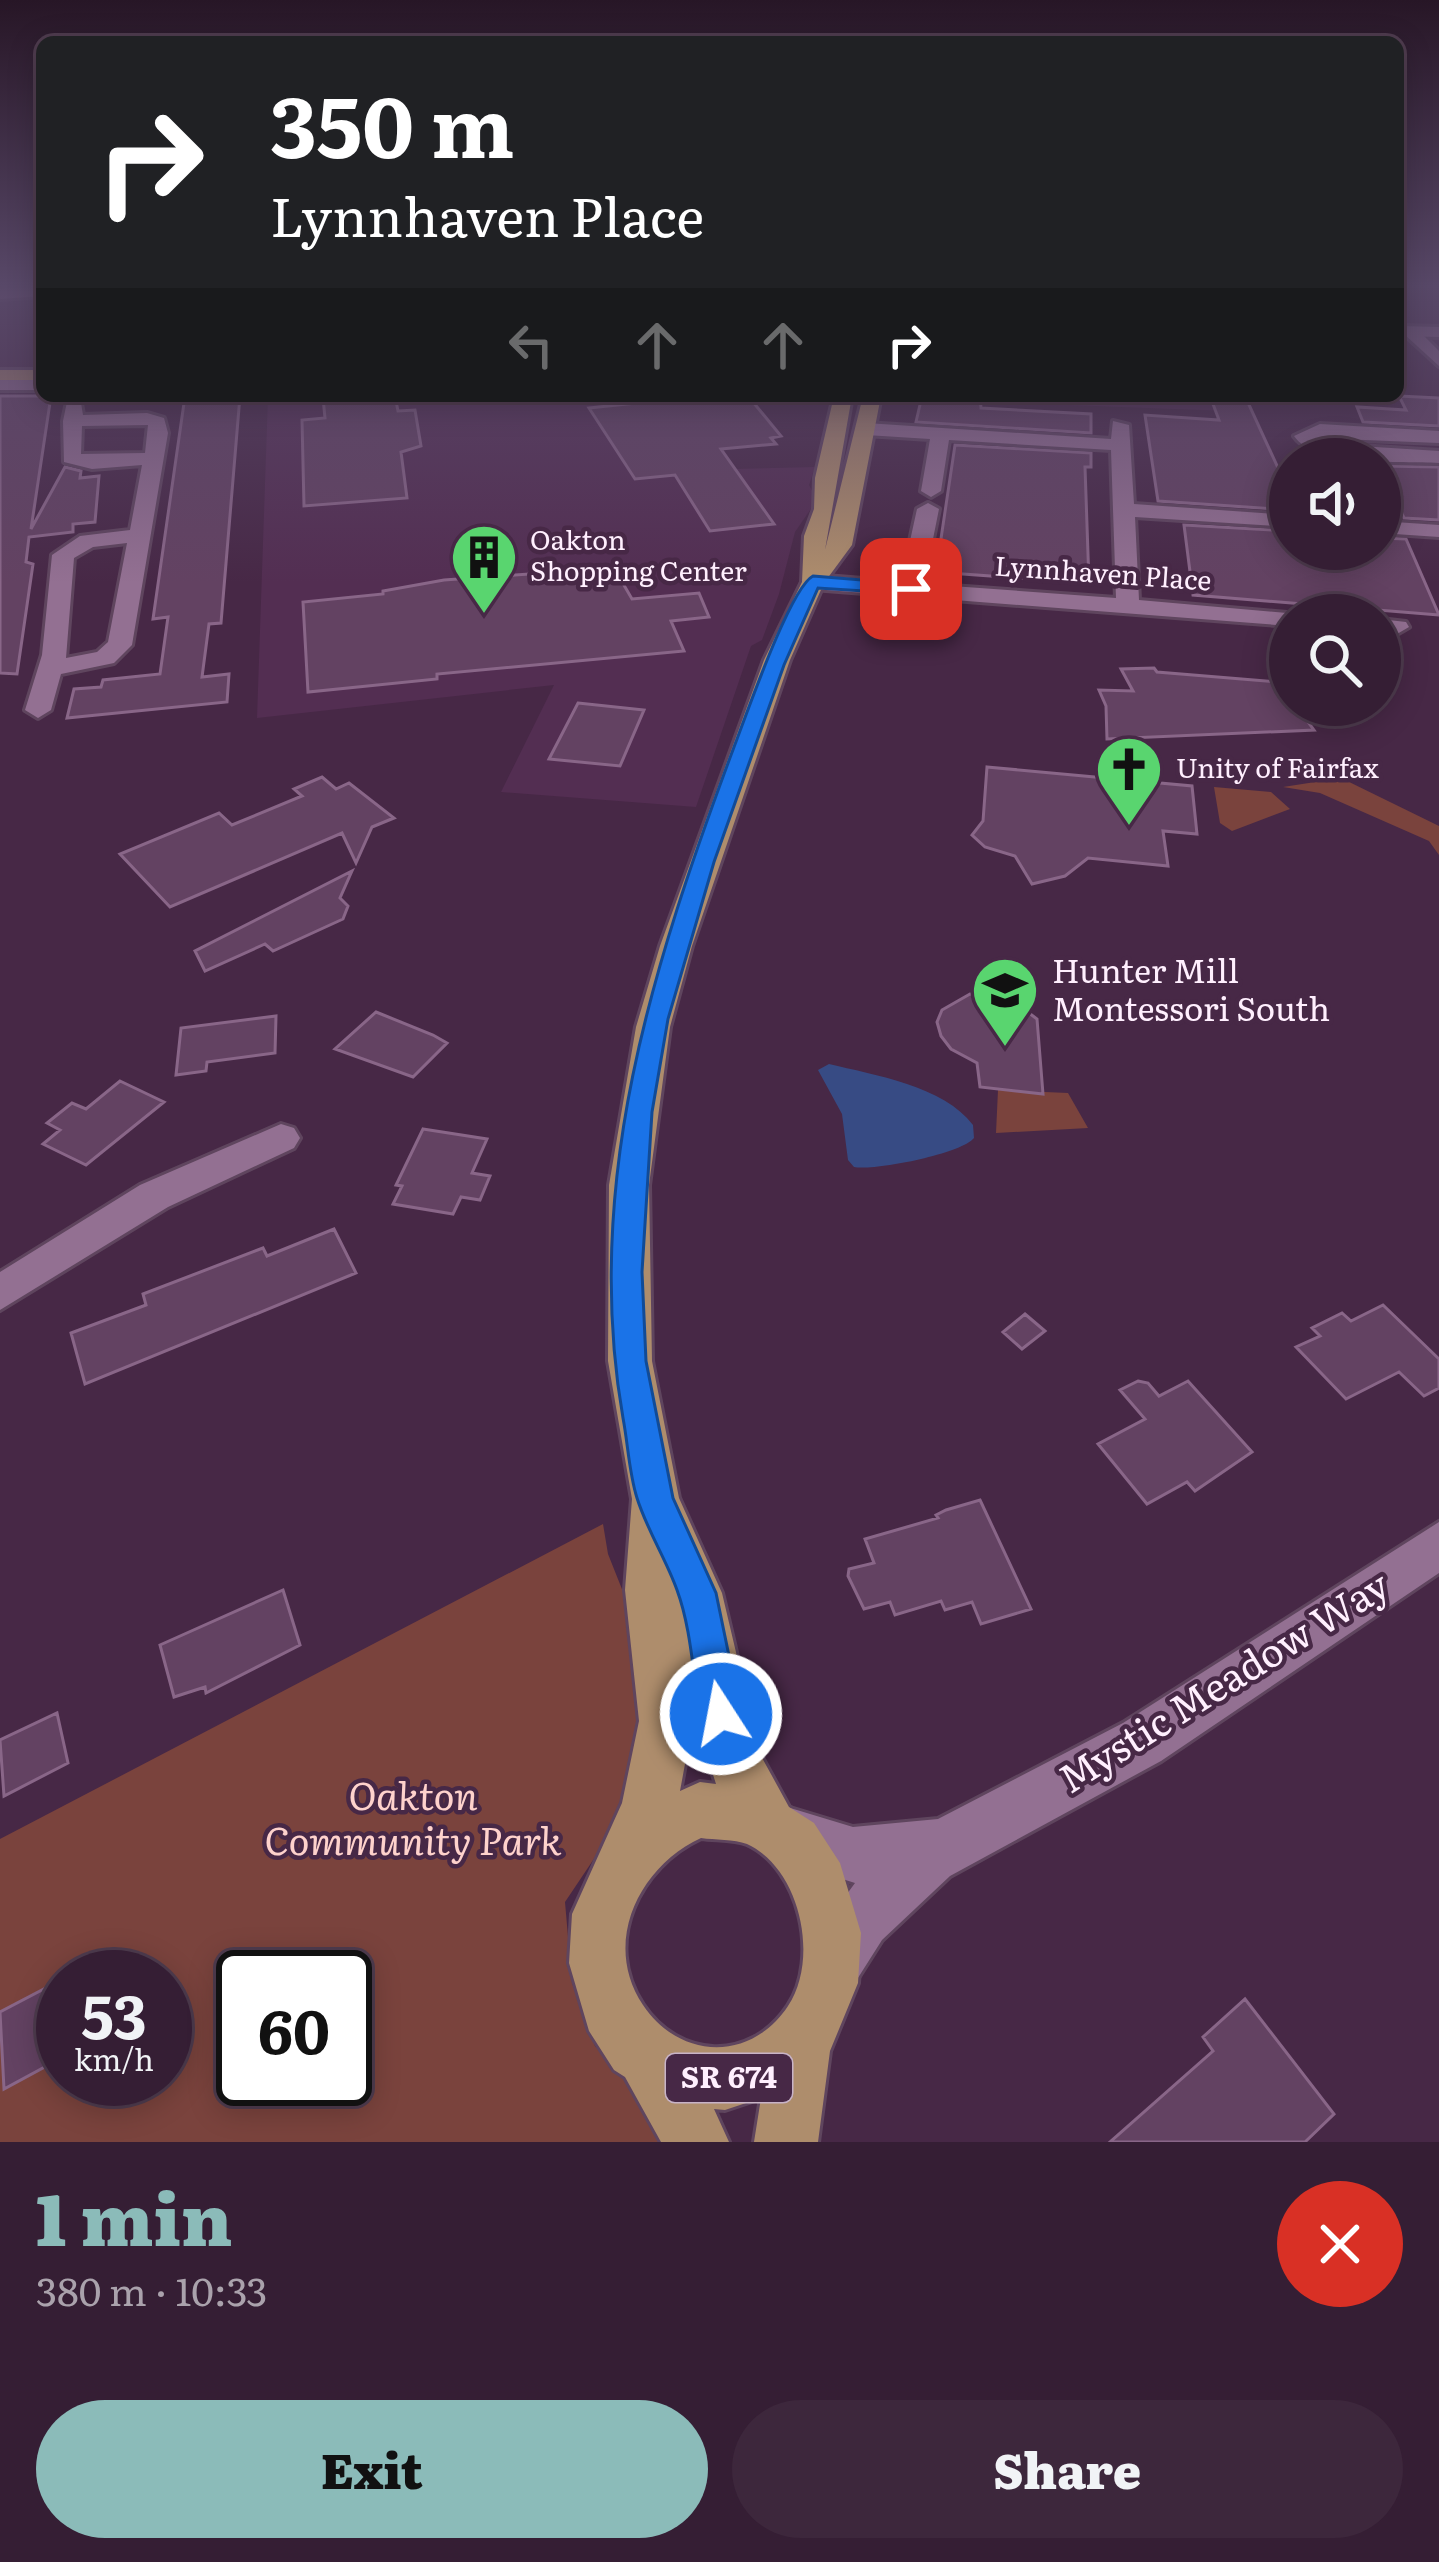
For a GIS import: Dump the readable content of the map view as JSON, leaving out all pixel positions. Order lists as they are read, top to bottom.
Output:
{
  "streets": {
    "main road": ["SR 674"],
    "street": ["Lynnhaven Place", "Mystic Meadow Way"]
  },
  "crossings": [
    ["Lynnhaven Place", "SR 674"],
    ["Mystic Meadow Way", "SR 674"]
  ],
  "parks": ["Oakton Community Park"],
  "places": {
    "building": ["Oakton Shopping Center"],
    "church": ["Unity of Fairfax"],
    "school or university": ["Hunter Mill Montessori South"]
  },
  "page": {
    "turn": ["350 m", "Lynnhaven Place"],
    "speed": "53 km/h",
    "limit": "60",
    "heading": ["1 min", "380 m · 10:33"],
    "buttons": ["Exit", "Share"]
  }
}
